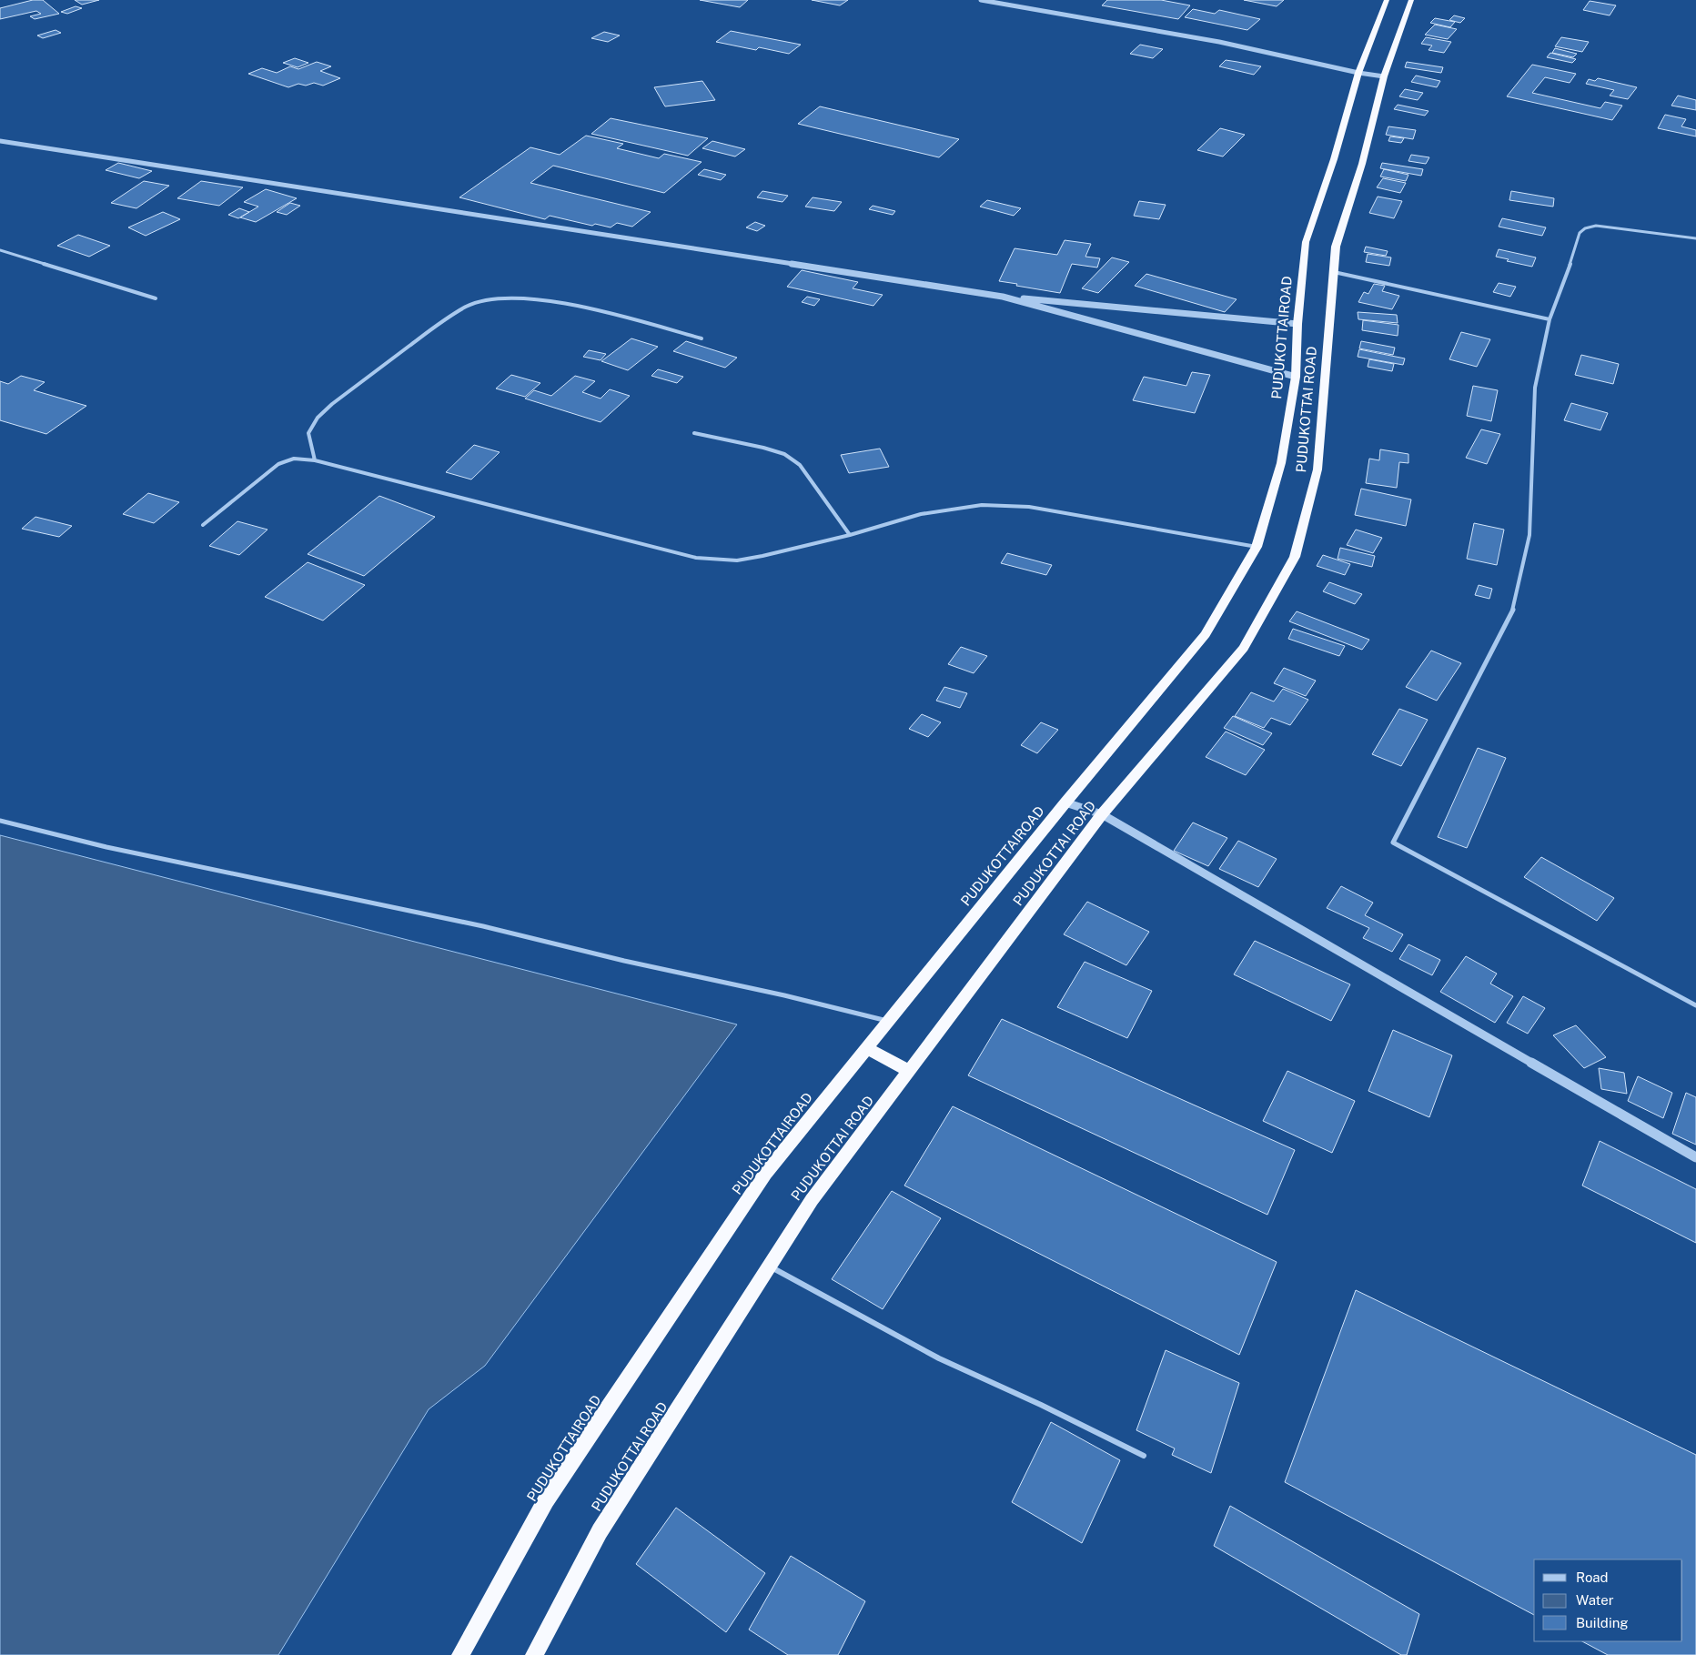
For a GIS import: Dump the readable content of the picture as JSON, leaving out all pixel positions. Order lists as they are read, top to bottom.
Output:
{
  "streets": {
    "highway": ["PUDUKOTTAIROAD", "PUDUKOTTAI ROAD"]
  },
  "legend": ["Road", "Water", "Building"]
}
